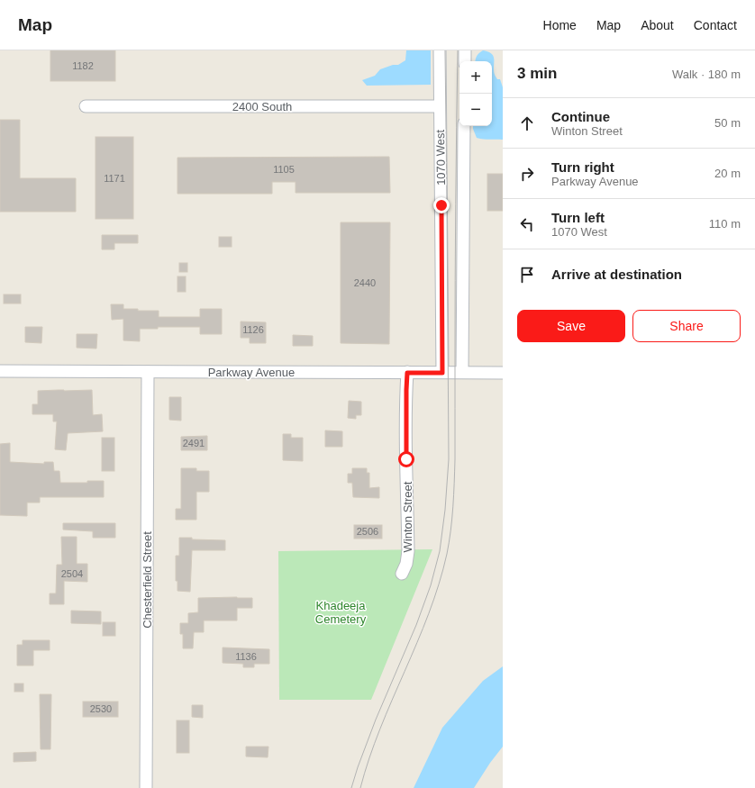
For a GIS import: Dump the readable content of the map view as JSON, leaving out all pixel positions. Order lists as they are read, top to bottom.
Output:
{
  "streets": {
    "street": [
      "2400 South",
      "1070 West",
      "Parkway Avenue",
      "Winton Street",
      "Chesterfield Street"
    ]
  },
  "crossings": [
    ["2400 South", "1070 West"],
    ["1070 West", "Parkway Avenue"],
    ["Parkway Avenue", "Winton Street"],
    ["Parkway Avenue", "Chesterfield Street"]
  ],
  "parks": ["Khadeeja Cemetery"],
  "house_numbers": [
    "1182",
    "1105",
    "1171",
    "2440",
    "1126",
    "2491",
    "2506",
    "2504",
    "1136",
    "2530"
  ],
  "page": {
    "header": "Map",
    "nav": [
      "Home",
      "Map",
      "About",
      "Contact"
    ],
    "heading": ["3 min", "Walk · 180 m"],
    "map_buttons": ["+", "−"],
    "list": [
      ["Continue", "Winton Street", "50 m"],
      ["Turn right", "Parkway Avenue", "20 m"],
      ["Turn left", "1070 West", "110 m"],
      "Arrive at destination"
    ],
    "buttons": ["Save", "Share"]
  }
}
